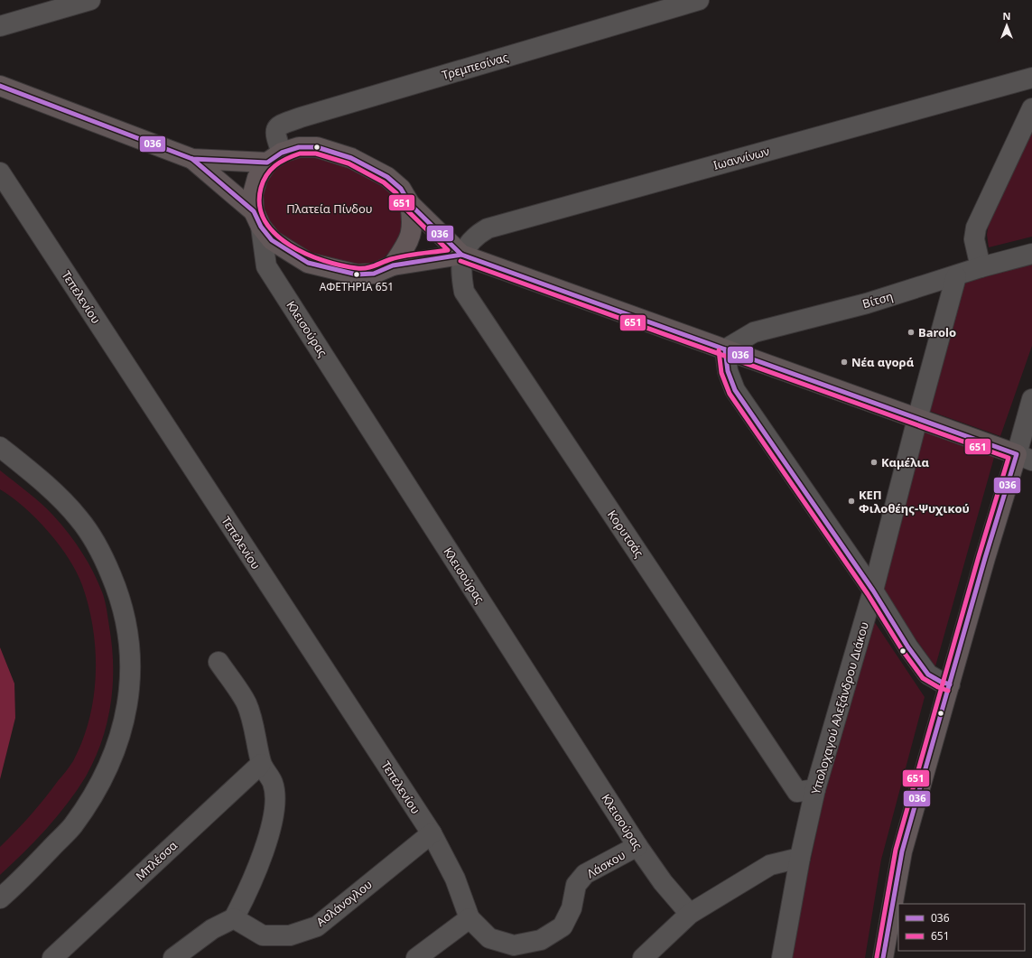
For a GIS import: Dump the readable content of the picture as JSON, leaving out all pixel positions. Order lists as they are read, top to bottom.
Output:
{
  "streets": {
    "street": [
      "Τρεμπεσίνας",
      "Ιωαννίνων",
      "Τεπελενίου",
      "Βίτση",
      "Κλεισούρας",
      "Κορυτσάς",
      "Υπολοχαγού Αλεξάνδρου Διάκου",
      "Μπλέσσα",
      "Λάσκου",
      "Ασλάνογλου"
    ]
  },
  "crossings": [
    ["Ιωαννίνων", "Κορυτσάς"],
    ["Τεπελενίου", "Λάσκου"],
    ["Τεπελενίου", "Ασλάνογλου"],
    ["Βίτση", "Υπολοχαγού Αλεξάνδρου Διάκου"],
    ["Κλεισούρας", "Λάσκου"],
    ["Κορυτσάς", "Υπολοχαγού Αλεξάνδρου Διάκου"]
  ],
  "parks": ["Πλατεία Πίνδου"],
  "places": [
    "ΑΦΕΤΗΡΙΑ 651",
    "Barolo",
    "Νέα αγορά",
    "Καμέλια",
    "ΚΕΠ Φιλοθέης-Ψυχικού"
  ],
  "lines": ["transit line 036", "transit line 651"],
  "legend": ["036", "651"],
  "north": "top"
}
